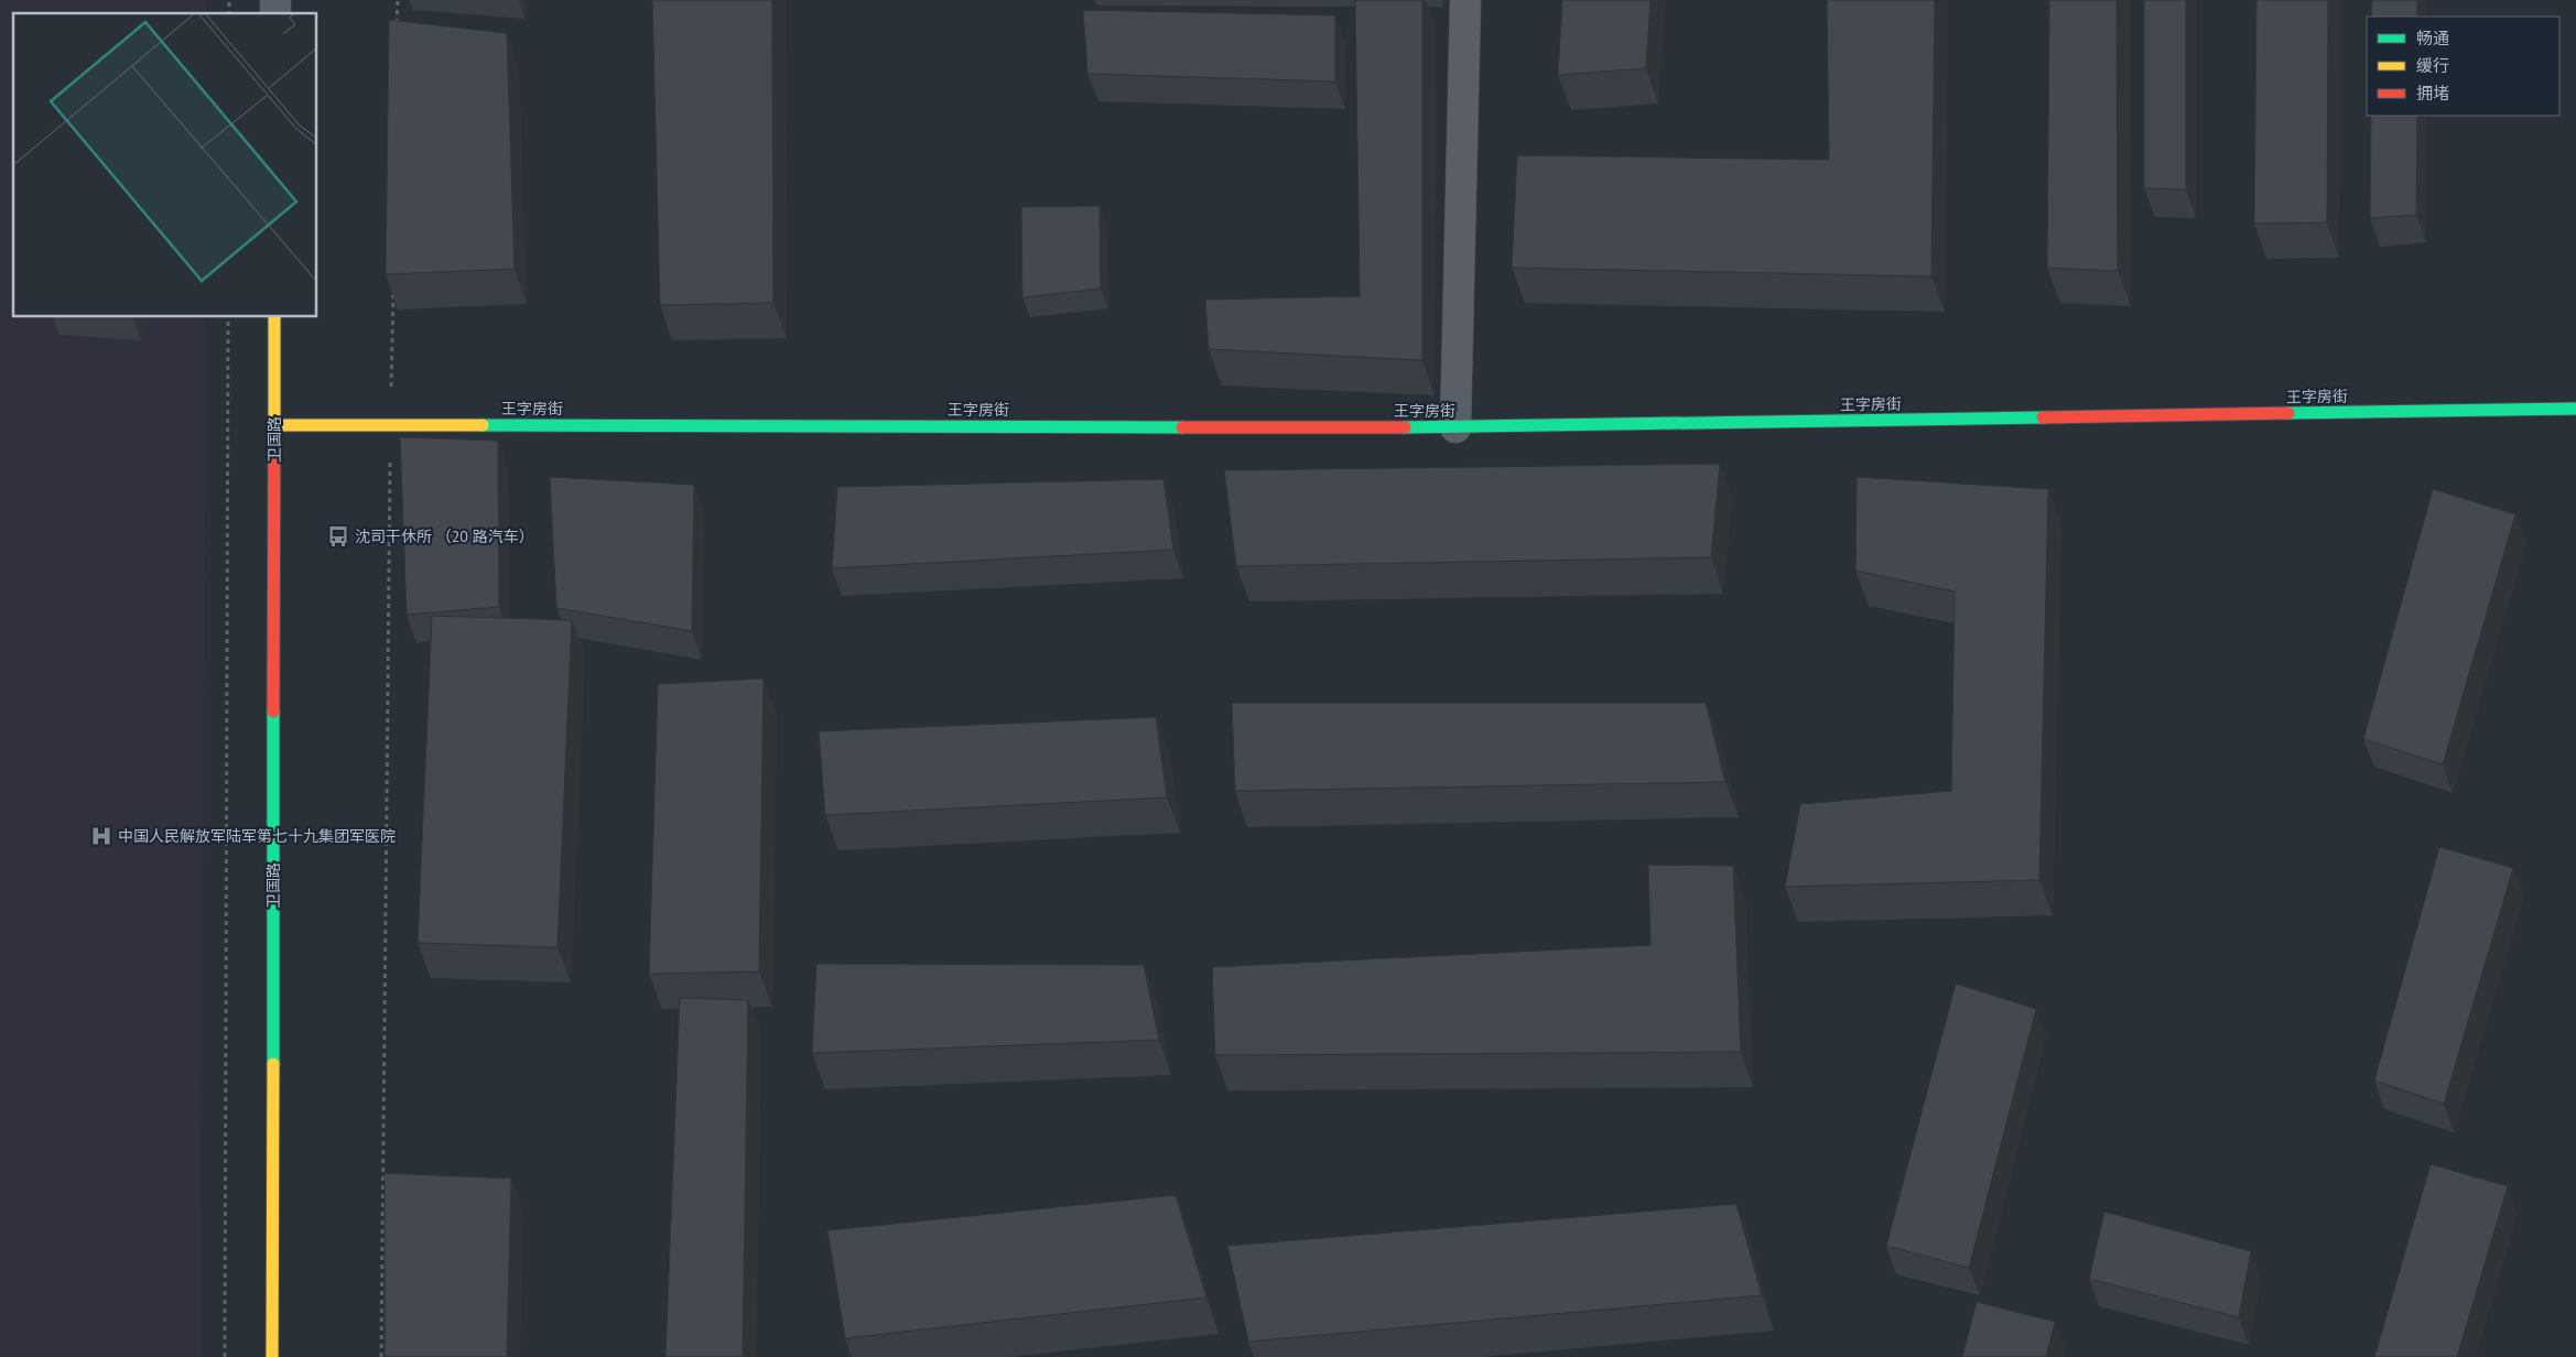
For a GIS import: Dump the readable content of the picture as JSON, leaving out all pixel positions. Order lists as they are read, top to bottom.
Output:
{
  "streets": {
    "street": ["王字房街", "卫国路"]
  },
  "crossings": [
    ["王字房街", "卫国路"]
  ],
  "places": {
    "bus stop": ["沈司干休所 （20 路汽车）"],
    "hospital": ["中国人民解放军陆军第七十九集团军医院"]
  },
  "legend": ["畅通", "缓行", "拥堵"]
}
